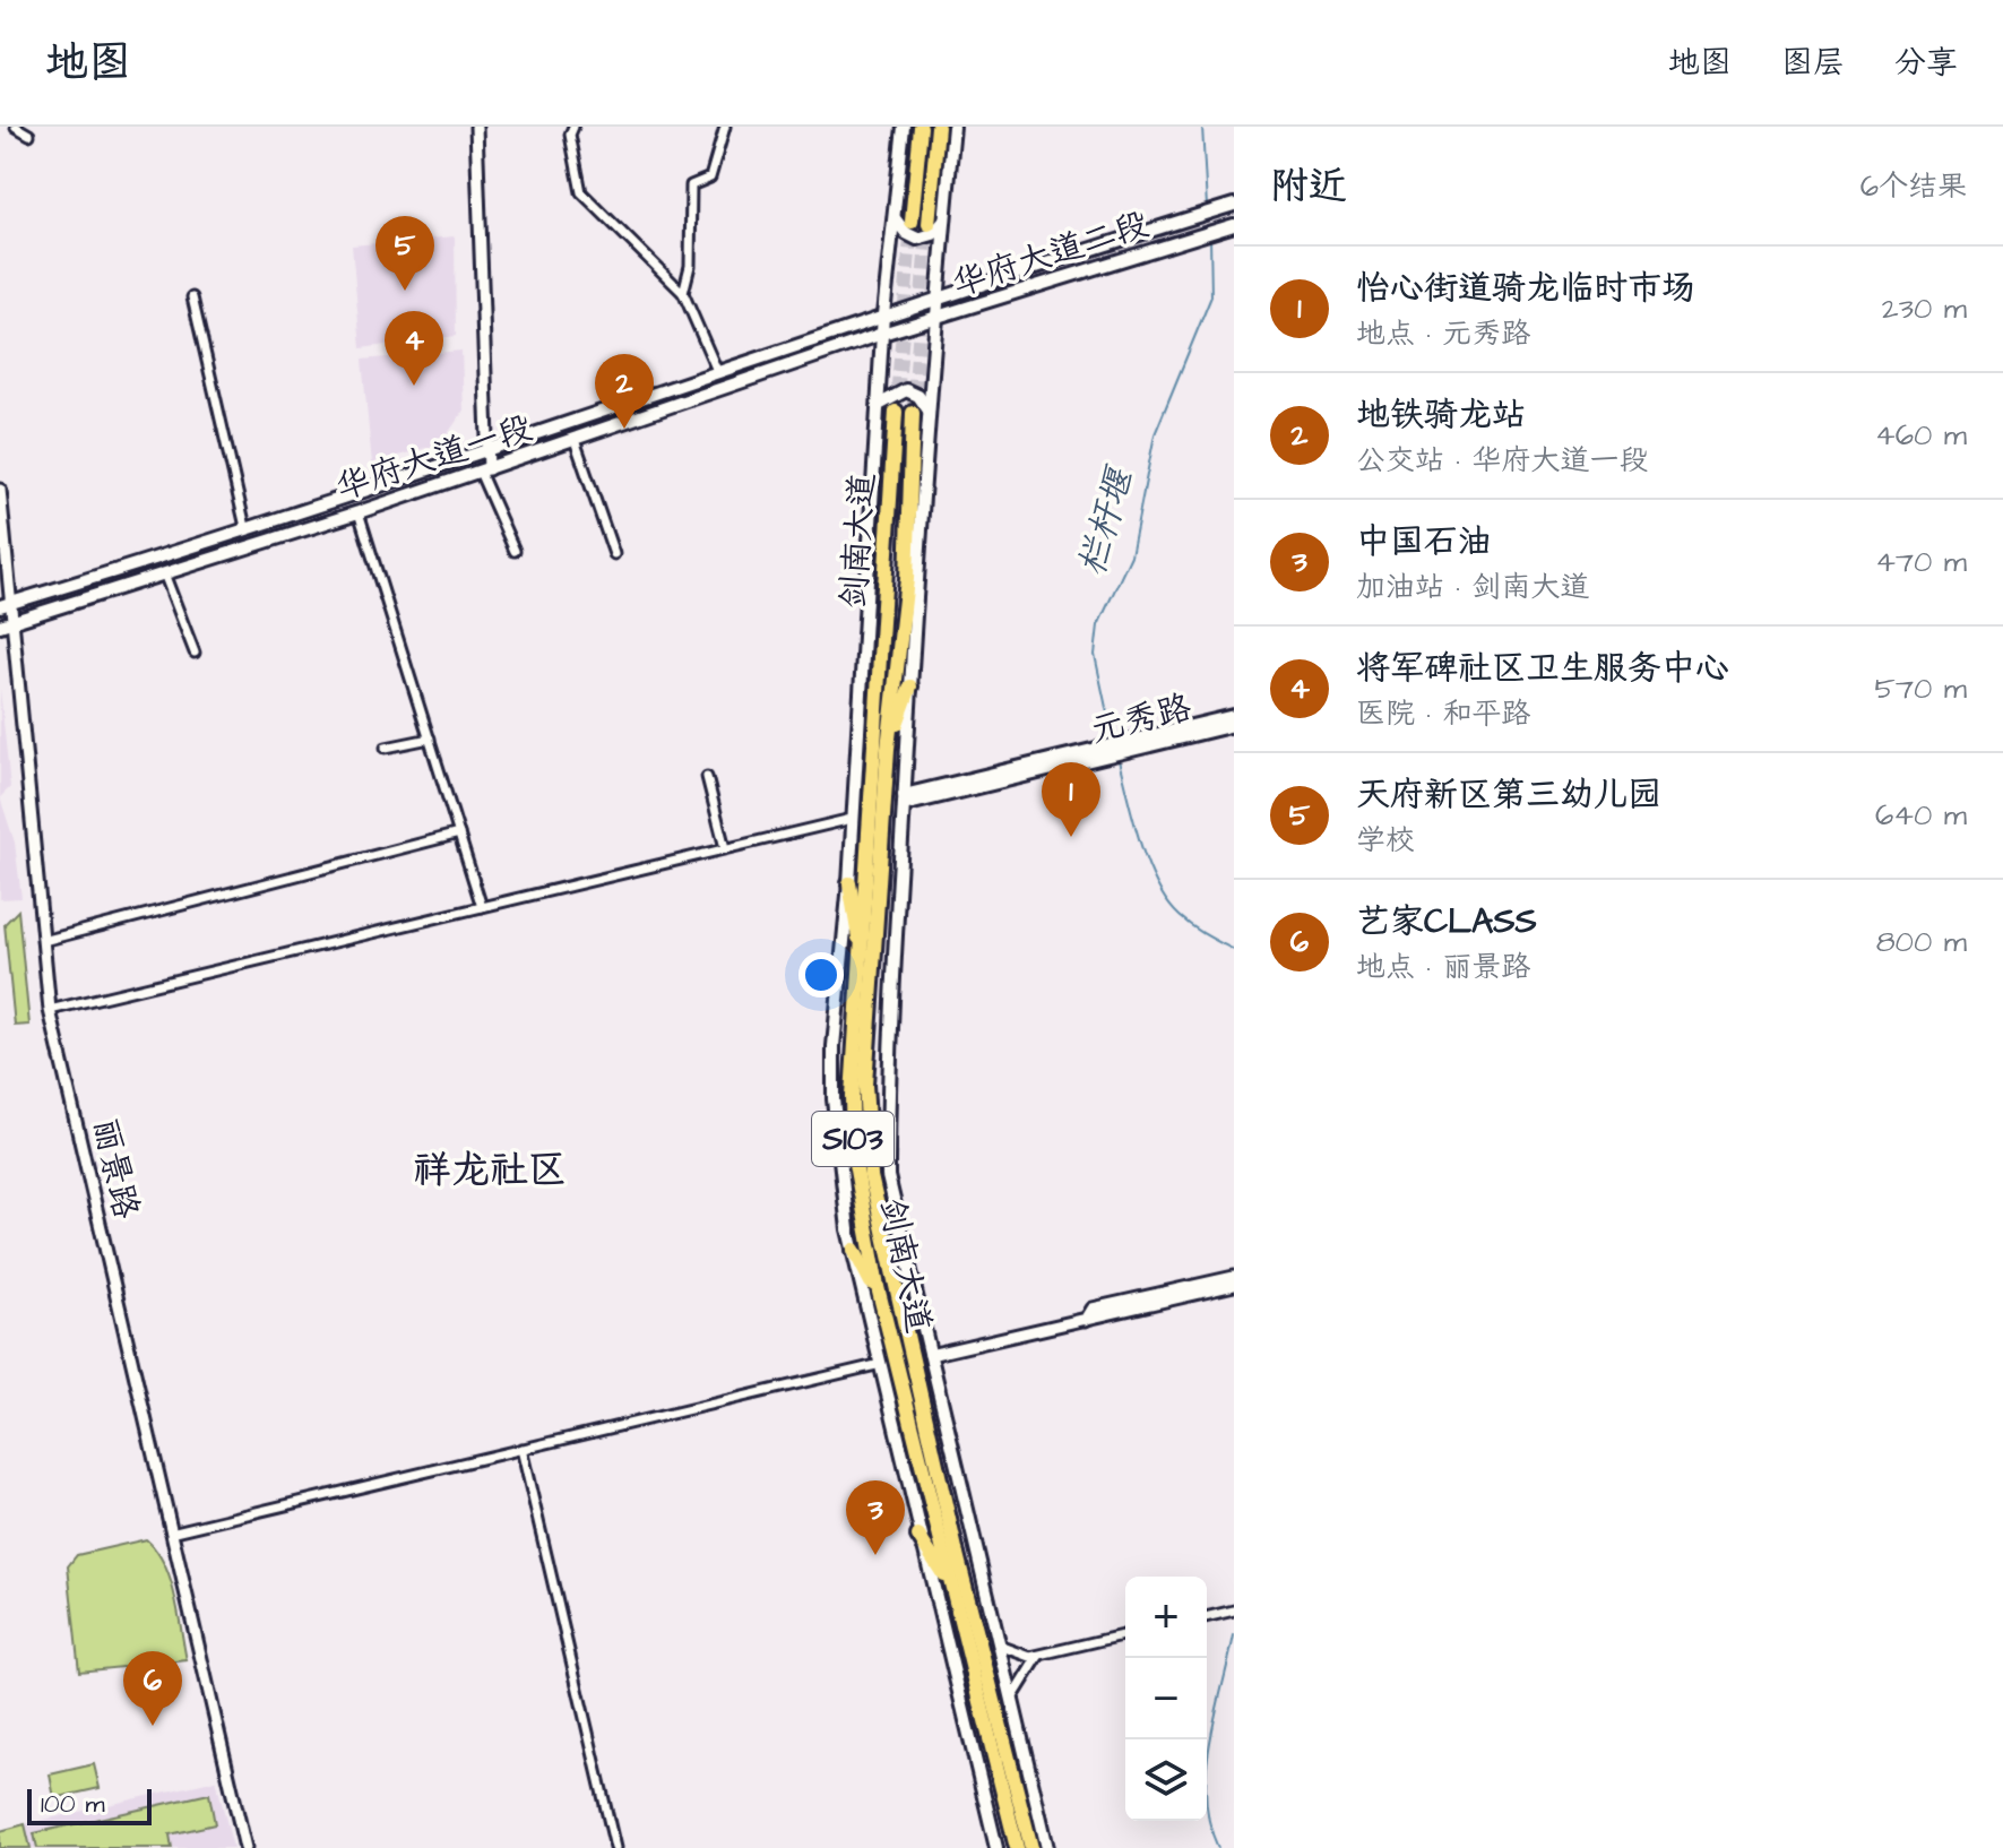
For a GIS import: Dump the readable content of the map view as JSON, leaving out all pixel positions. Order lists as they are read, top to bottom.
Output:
{
  "streets": {
    "highway": ["剑南大道", "S103"],
    "main road": ["华府大道二段", "华府大道一段", "元秀路"],
    "street": ["丽景路"]
  },
  "crossings": [
    ["华府大道二段", "华府大道一段"],
    ["华府大道一段", "丽景路"]
  ],
  "districts": ["祥龙社区"],
  "water": ["栏杆堰"],
  "scale_bar": "100 m",
  "page": {
    "header": "地图",
    "nav": ["地图", "图层", "分享"],
    "heading": ["附近", "6个结果"],
    "pins": [
      "5",
      "4",
      "2",
      "1",
      "3",
      "6"
    ],
    "list": [
      {
        "mark": "1",
        "name": "怡心街道骑龙临时市场",
        "note": "地点 · 元秀路",
        "value": "230 m"
      },
      {
        "mark": "2",
        "name": "地铁骑龙站",
        "note": "公交站 · 华府大道一段",
        "value": "460 m"
      },
      {
        "mark": "3",
        "name": "中国石油",
        "note": "加油站 · 剑南大道",
        "value": "470 m"
      },
      {
        "mark": "4",
        "name": "将军碑社区卫生服务中心",
        "note": "医院 · 和平路",
        "value": "570 m"
      },
      {
        "mark": "5",
        "name": "天府新区第三幼儿园",
        "note": "学校",
        "value": "640 m"
      },
      {
        "mark": "6",
        "name": "艺家CLASS",
        "note": "地点 · 丽景路",
        "value": "800 m"
      }
    ],
    "map_buttons": ["+", "−"],
    "scale": "100 m"
  }
}
